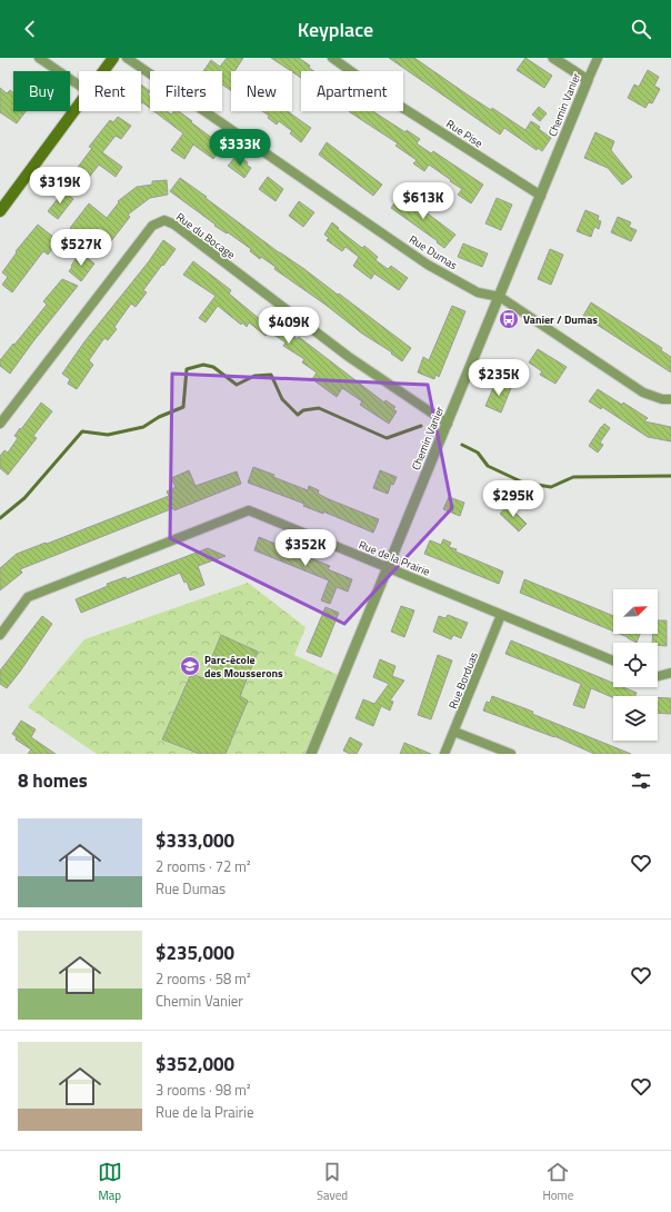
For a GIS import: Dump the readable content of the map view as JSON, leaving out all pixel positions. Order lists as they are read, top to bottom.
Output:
{
  "streets": {
    "street": [
      "Chemin Vanier",
      "Rue Pise",
      "Rue du Bocage",
      "Rue Dumas",
      "Rue de la Prairie",
      "Rue Borduas"
    ]
  },
  "crossings": [
    ["Chemin Vanier", "Rue Pise"],
    ["Chemin Vanier", "Rue du Bocage"],
    ["Chemin Vanier", "Rue Dumas"],
    ["Chemin Vanier", "Rue de la Prairie"],
    ["Rue de la Prairie", "Rue Borduas"]
  ],
  "places": {
    "bus stop": ["Vanier / Dumas"],
    "school or university": ["Parc-école des Mousserons"]
  },
  "north": "top right",
  "page": {
    "header": "Keyplace",
    "chip": [
      "Buy",
      "Rent",
      "Filters",
      "New",
      "Apartment"
    ],
    "price": [
      "$333K",
      "$319K",
      "$613K",
      "$527K",
      "$409K",
      "$235K",
      "$295K",
      "$352K"
    ],
    "heading": "8 homes",
    "list": [
      {
        "name": "$333,000",
        "note": "2 rooms · 72 m² · Rue Dumas"
      },
      {
        "name": "$235,000",
        "note": "2 rooms · 58 m² · Chemin Vanier"
      },
      {
        "name": "$352,000",
        "note": "3 rooms · 98 m² · Rue de la Prairie"
      }
    ],
    "tabs": ["Map", "Saved", "Home"]
  }
}
